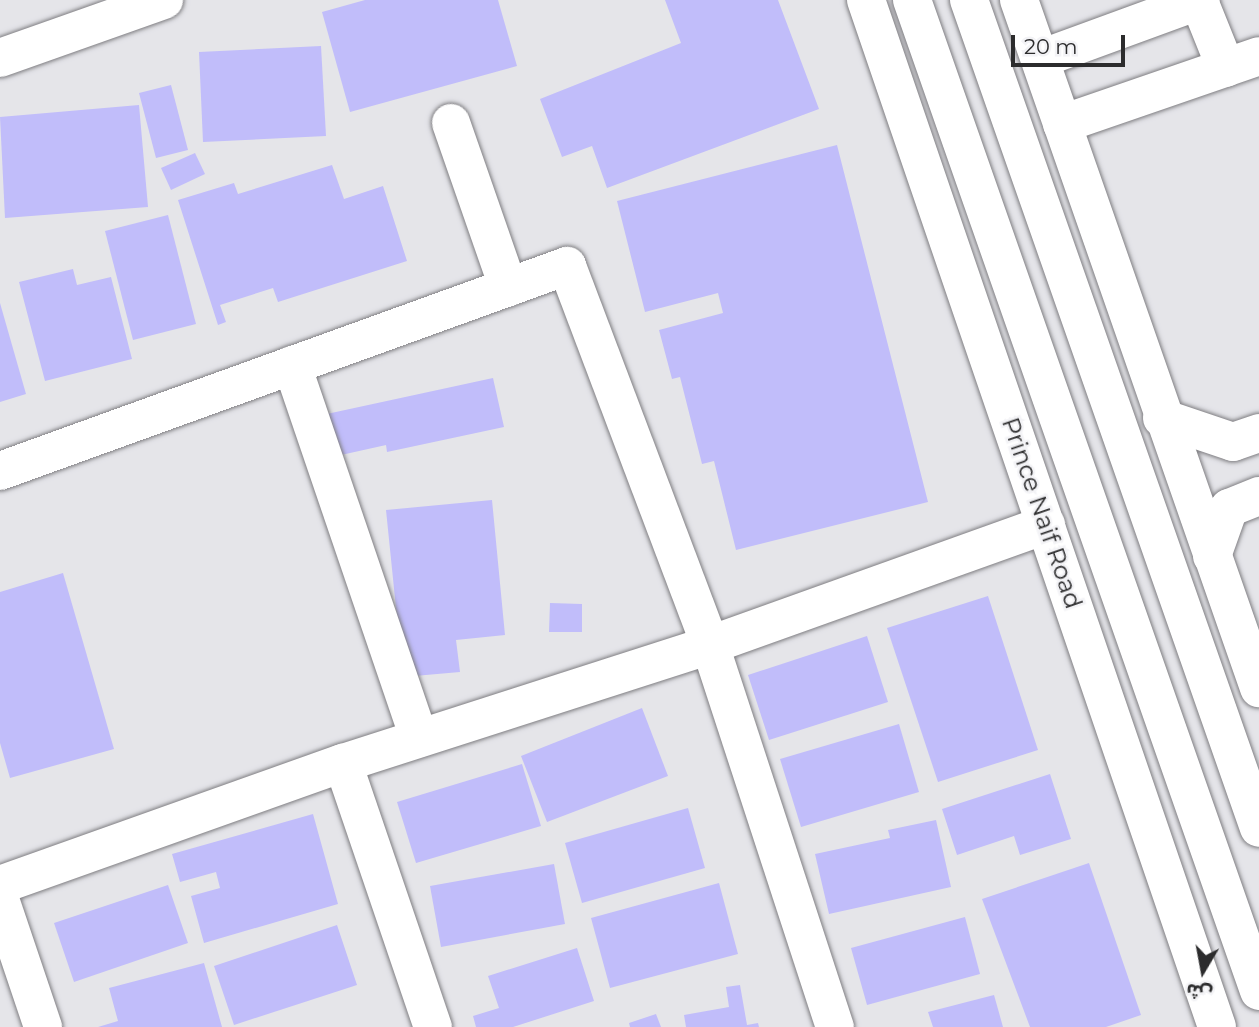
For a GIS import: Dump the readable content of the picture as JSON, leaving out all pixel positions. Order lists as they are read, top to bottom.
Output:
{
  "streets": {
    "street": ["Prince Naif Road"]
  },
  "scale_bar": "20 m",
  "north": "bottom"
}
